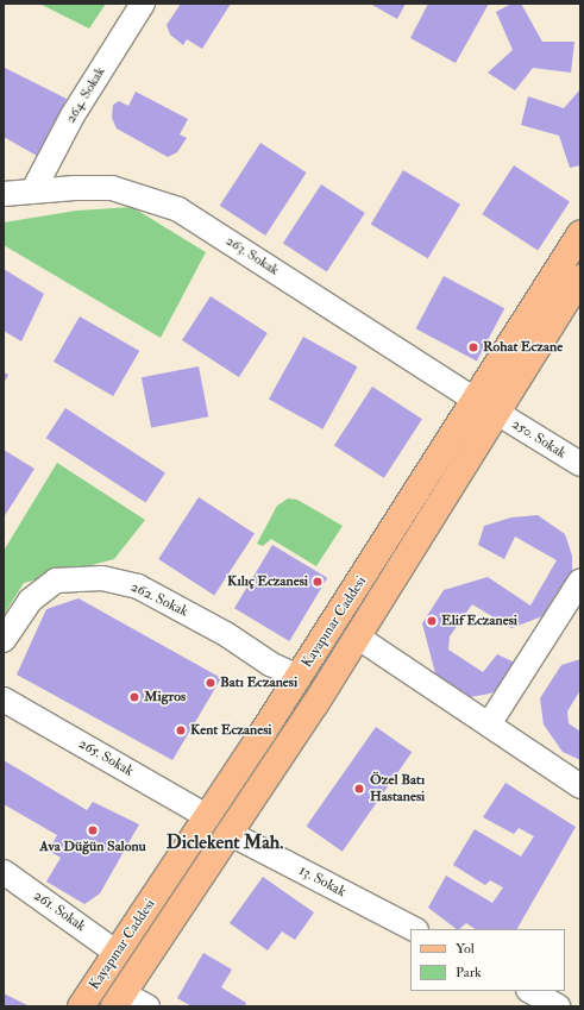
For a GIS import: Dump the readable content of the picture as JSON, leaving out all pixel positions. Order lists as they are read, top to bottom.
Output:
{
  "streets": {
    "main road": ["Kayapınar Caddesi"],
    "street": [
      "264. Sokak",
      "263. Sokak",
      "250. Sokak",
      "262. Sokak",
      "265. Sokak",
      "13. Sokak",
      "261. Sokak"
    ]
  },
  "crossings": [
    ["264. Sokak", "263. Sokak"],
    ["263. Sokak", "Kayapınar Caddesi"],
    ["250. Sokak", "Kayapınar Caddesi"],
    ["262. Sokak", "Kayapınar Caddesi"],
    ["Kayapınar Caddesi", "265. Sokak"],
    ["Kayapınar Caddesi", "13. Sokak"],
    ["Kayapınar Caddesi", "261. Sokak"]
  ],
  "districts": ["Diclekent Mah."],
  "places": [
    "Rohat Eczane",
    "Kılıç Eczanesi",
    "Elif Eczanesi",
    "Batı Eczanesi",
    "Migros",
    "Kent Eczanesi",
    "Özel Batı Hastanesi",
    "Ava Düğün Salonu"
  ],
  "legend": ["Yol", "Park"]
}
